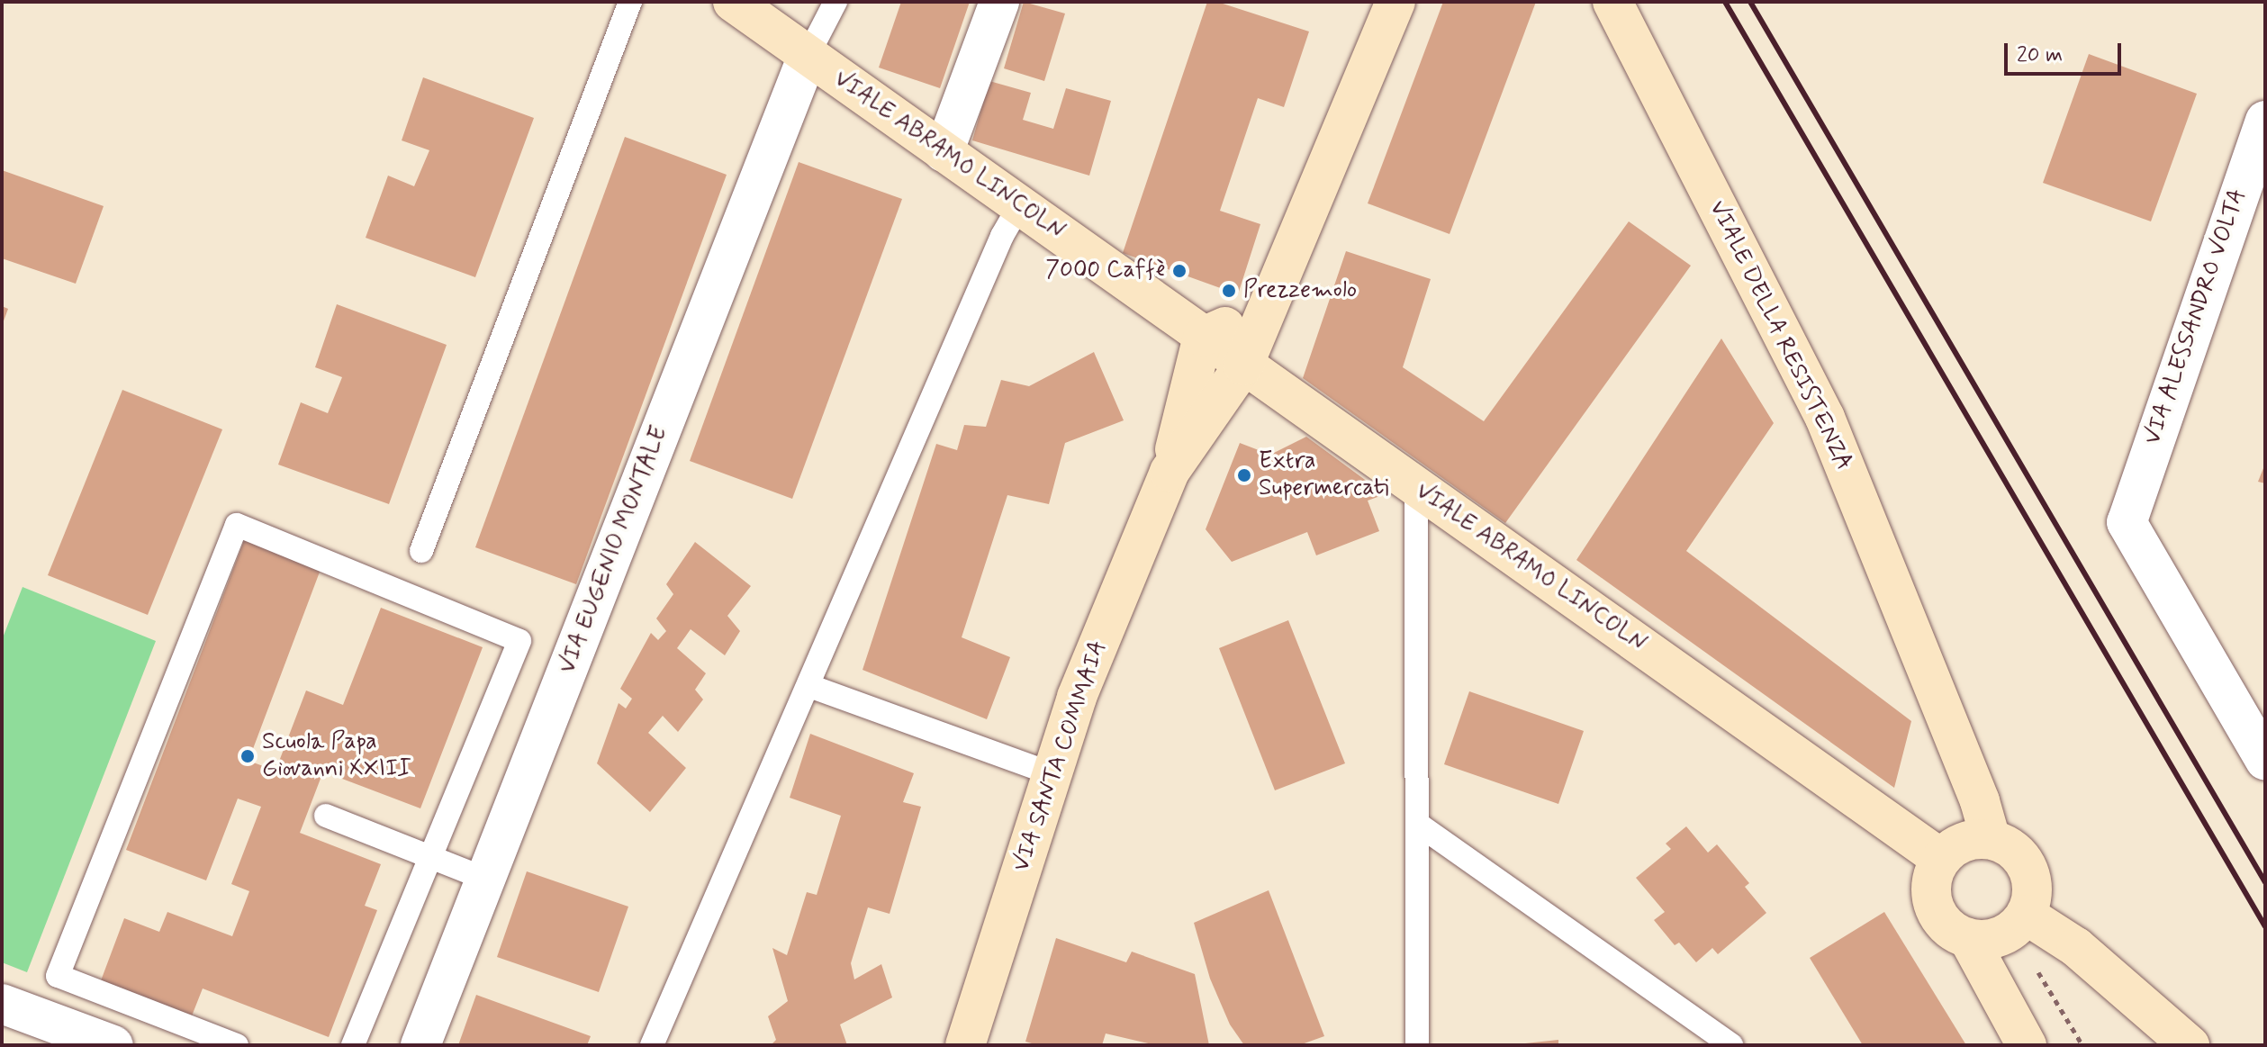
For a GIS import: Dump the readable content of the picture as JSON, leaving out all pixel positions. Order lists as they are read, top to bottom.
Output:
{
  "streets": {
    "street": [
      "VIALE ABRAMO LINCOLN",
      "VIA ALESSANDRO VOLTA",
      "VIALE DELLA RESISTENZA",
      "VIA EUGENIO MONTALE",
      "VIA SANTA COMMAIA"
    ]
  },
  "crossings": [
    ["VIALE ABRAMO LINCOLN", "VIALE DELLA RESISTENZA"],
    ["VIALE ABRAMO LINCOLN", "VIA EUGENIO MONTALE"],
    ["VIALE ABRAMO LINCOLN", "VIA SANTA COMMAIA"]
  ],
  "places": [
    "7000 Caffè",
    "Prezzemolo",
    "Extra Supermercati",
    "Scuola Papa Giovanni XXIII"
  ],
  "scale_bar": "20 m"
}
